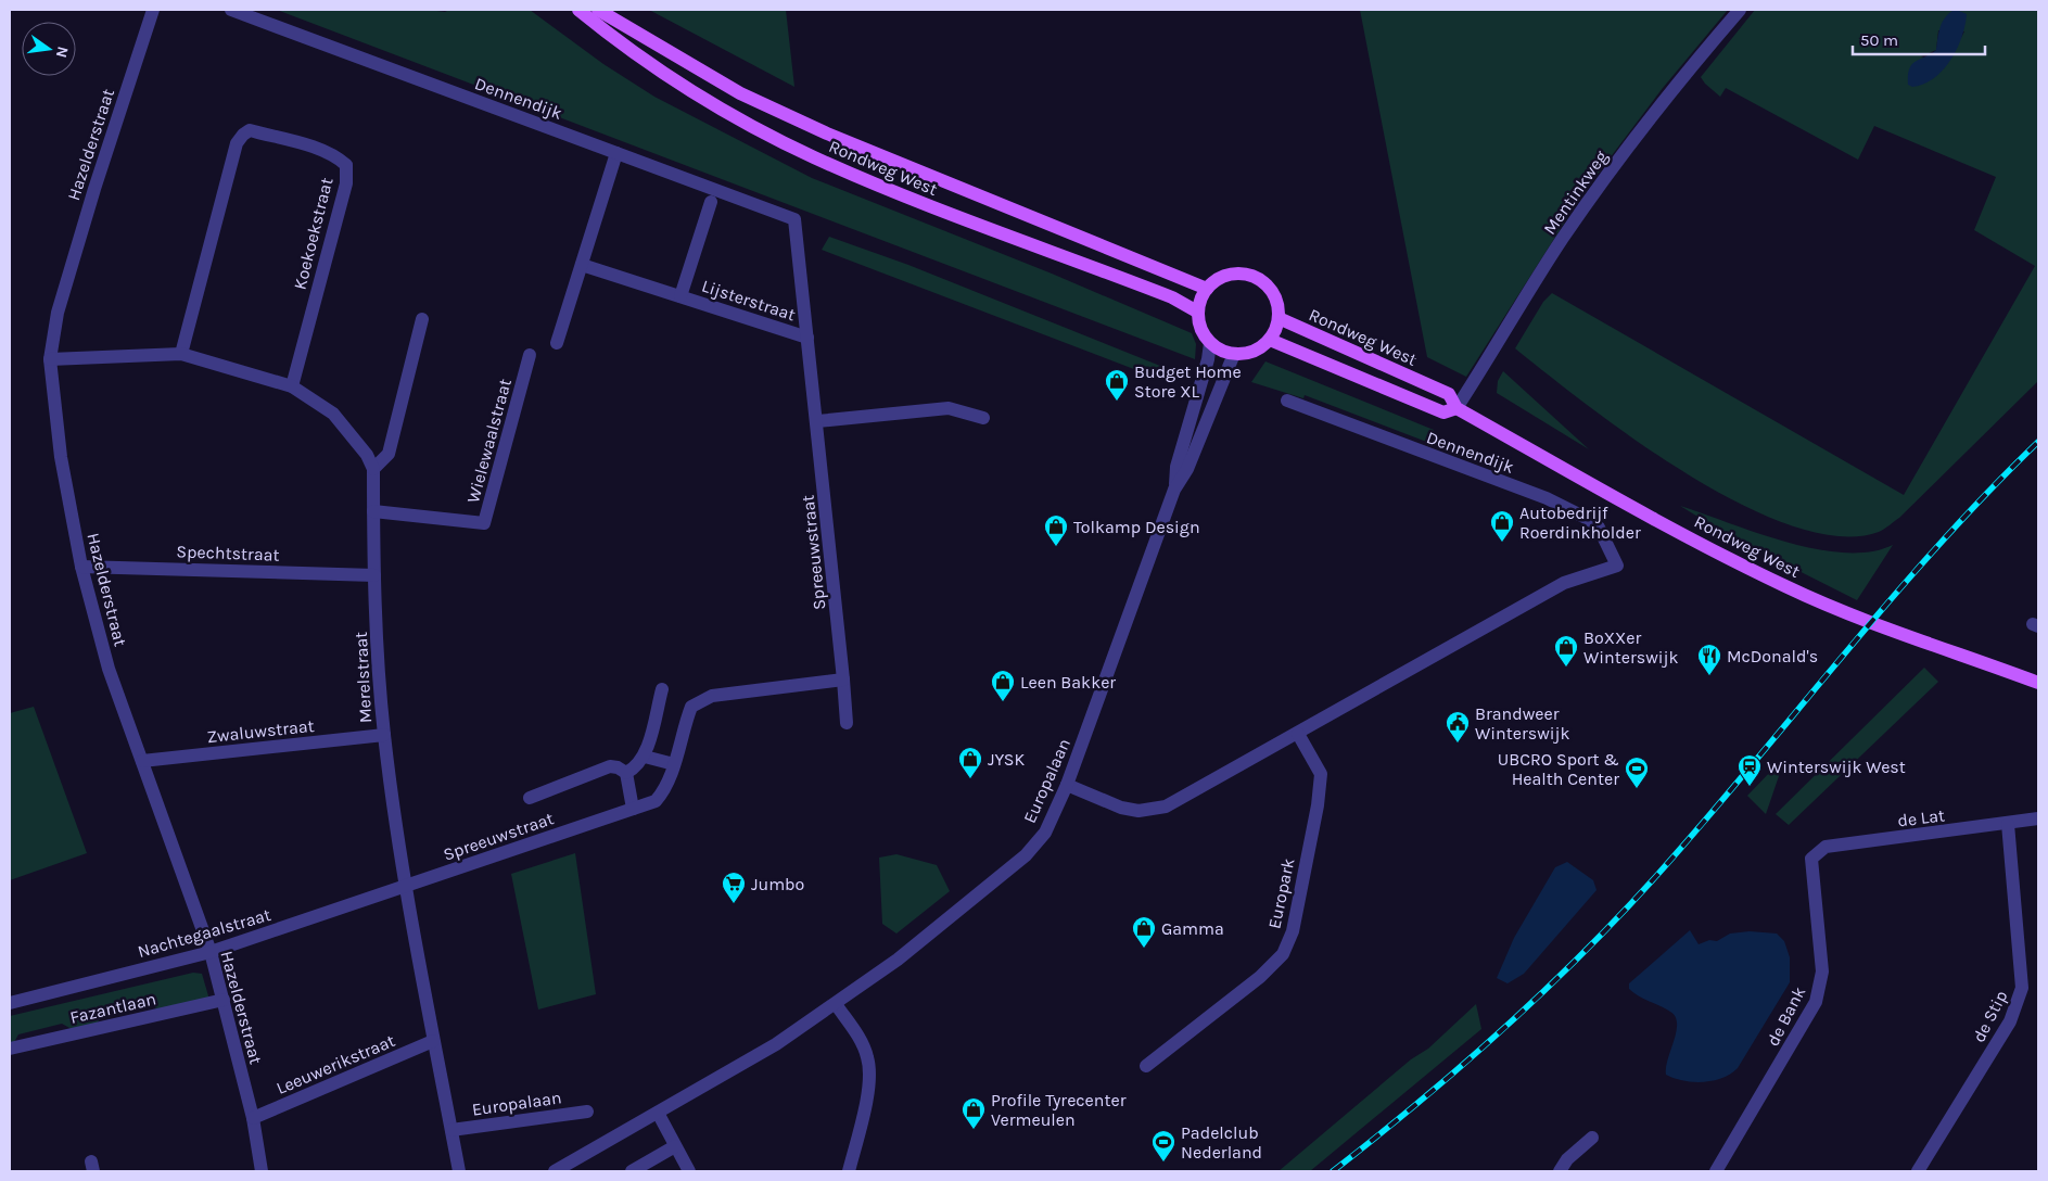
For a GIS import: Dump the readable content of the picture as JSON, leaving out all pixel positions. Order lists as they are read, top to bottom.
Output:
{
  "streets": {
    "main road": ["Rondweg West"],
    "street": [
      "Dennendijk",
      "Hazelderstraat",
      "Mentinkweg",
      "Koekoekstraat",
      "Lijsterstraat",
      "Wielewaalstraat",
      "Spechtstraat",
      "Spreeuwstraat",
      "Merelstraat",
      "Zwaluwstraat",
      "Europalaan",
      "de Lat",
      "Europark",
      "Nachtegaalstraat",
      "Fazantlaan",
      "de Bank",
      "de Stip",
      "Leeuwerikstraat"
    ]
  },
  "crossings": [
    ["Dennendijk", "Spreeuwstraat"],
    ["Dennendijk", "Europark"],
    ["Hazelderstraat", "Spechtstraat"],
    ["Hazelderstraat", "Zwaluwstraat"],
    ["Hazelderstraat", "Nachtegaalstraat"],
    ["Hazelderstraat", "Fazantlaan"],
    ["Hazelderstraat", "Leeuwerikstraat"],
    ["Rondweg West", "Mentinkweg"],
    ["Rondweg West", "Europalaan"],
    ["Lijsterstraat", "Spreeuwstraat"],
    ["Wielewaalstraat", "Merelstraat"],
    ["Spechtstraat", "Merelstraat"],
    ["Spreeuwstraat", "Merelstraat"],
    ["Spreeuwstraat", "Nachtegaalstraat"],
    ["Merelstraat", "Zwaluwstraat"],
    ["Merelstraat", "Europalaan"],
    ["Merelstraat", "Nachtegaalstraat"],
    ["Merelstraat", "Leeuwerikstraat"],
    ["de Lat", "de Bank"],
    ["de Lat", "de Stip"]
  ],
  "places": {
    "shop": [
      "Budget Home Store XL",
      "Autobedrijf Roerdinkholder",
      "Tolkamp Design",
      "BoXXer Winterswijk",
      "Leen Bakker",
      "JYSK",
      "Gamma",
      "Profile Tyrecenter Vermeulen"
    ],
    "restaurant": ["McDonald's"],
    "public building": ["Brandweer Winterswijk"],
    "station": ["Winterswijk West"],
    "sports": ["UBCRO Sport & Health Center", "Padelclub Nederland"],
    "supermarket": ["Jumbo"]
  },
  "scale_bar": "50 m",
  "north": "right"
}
